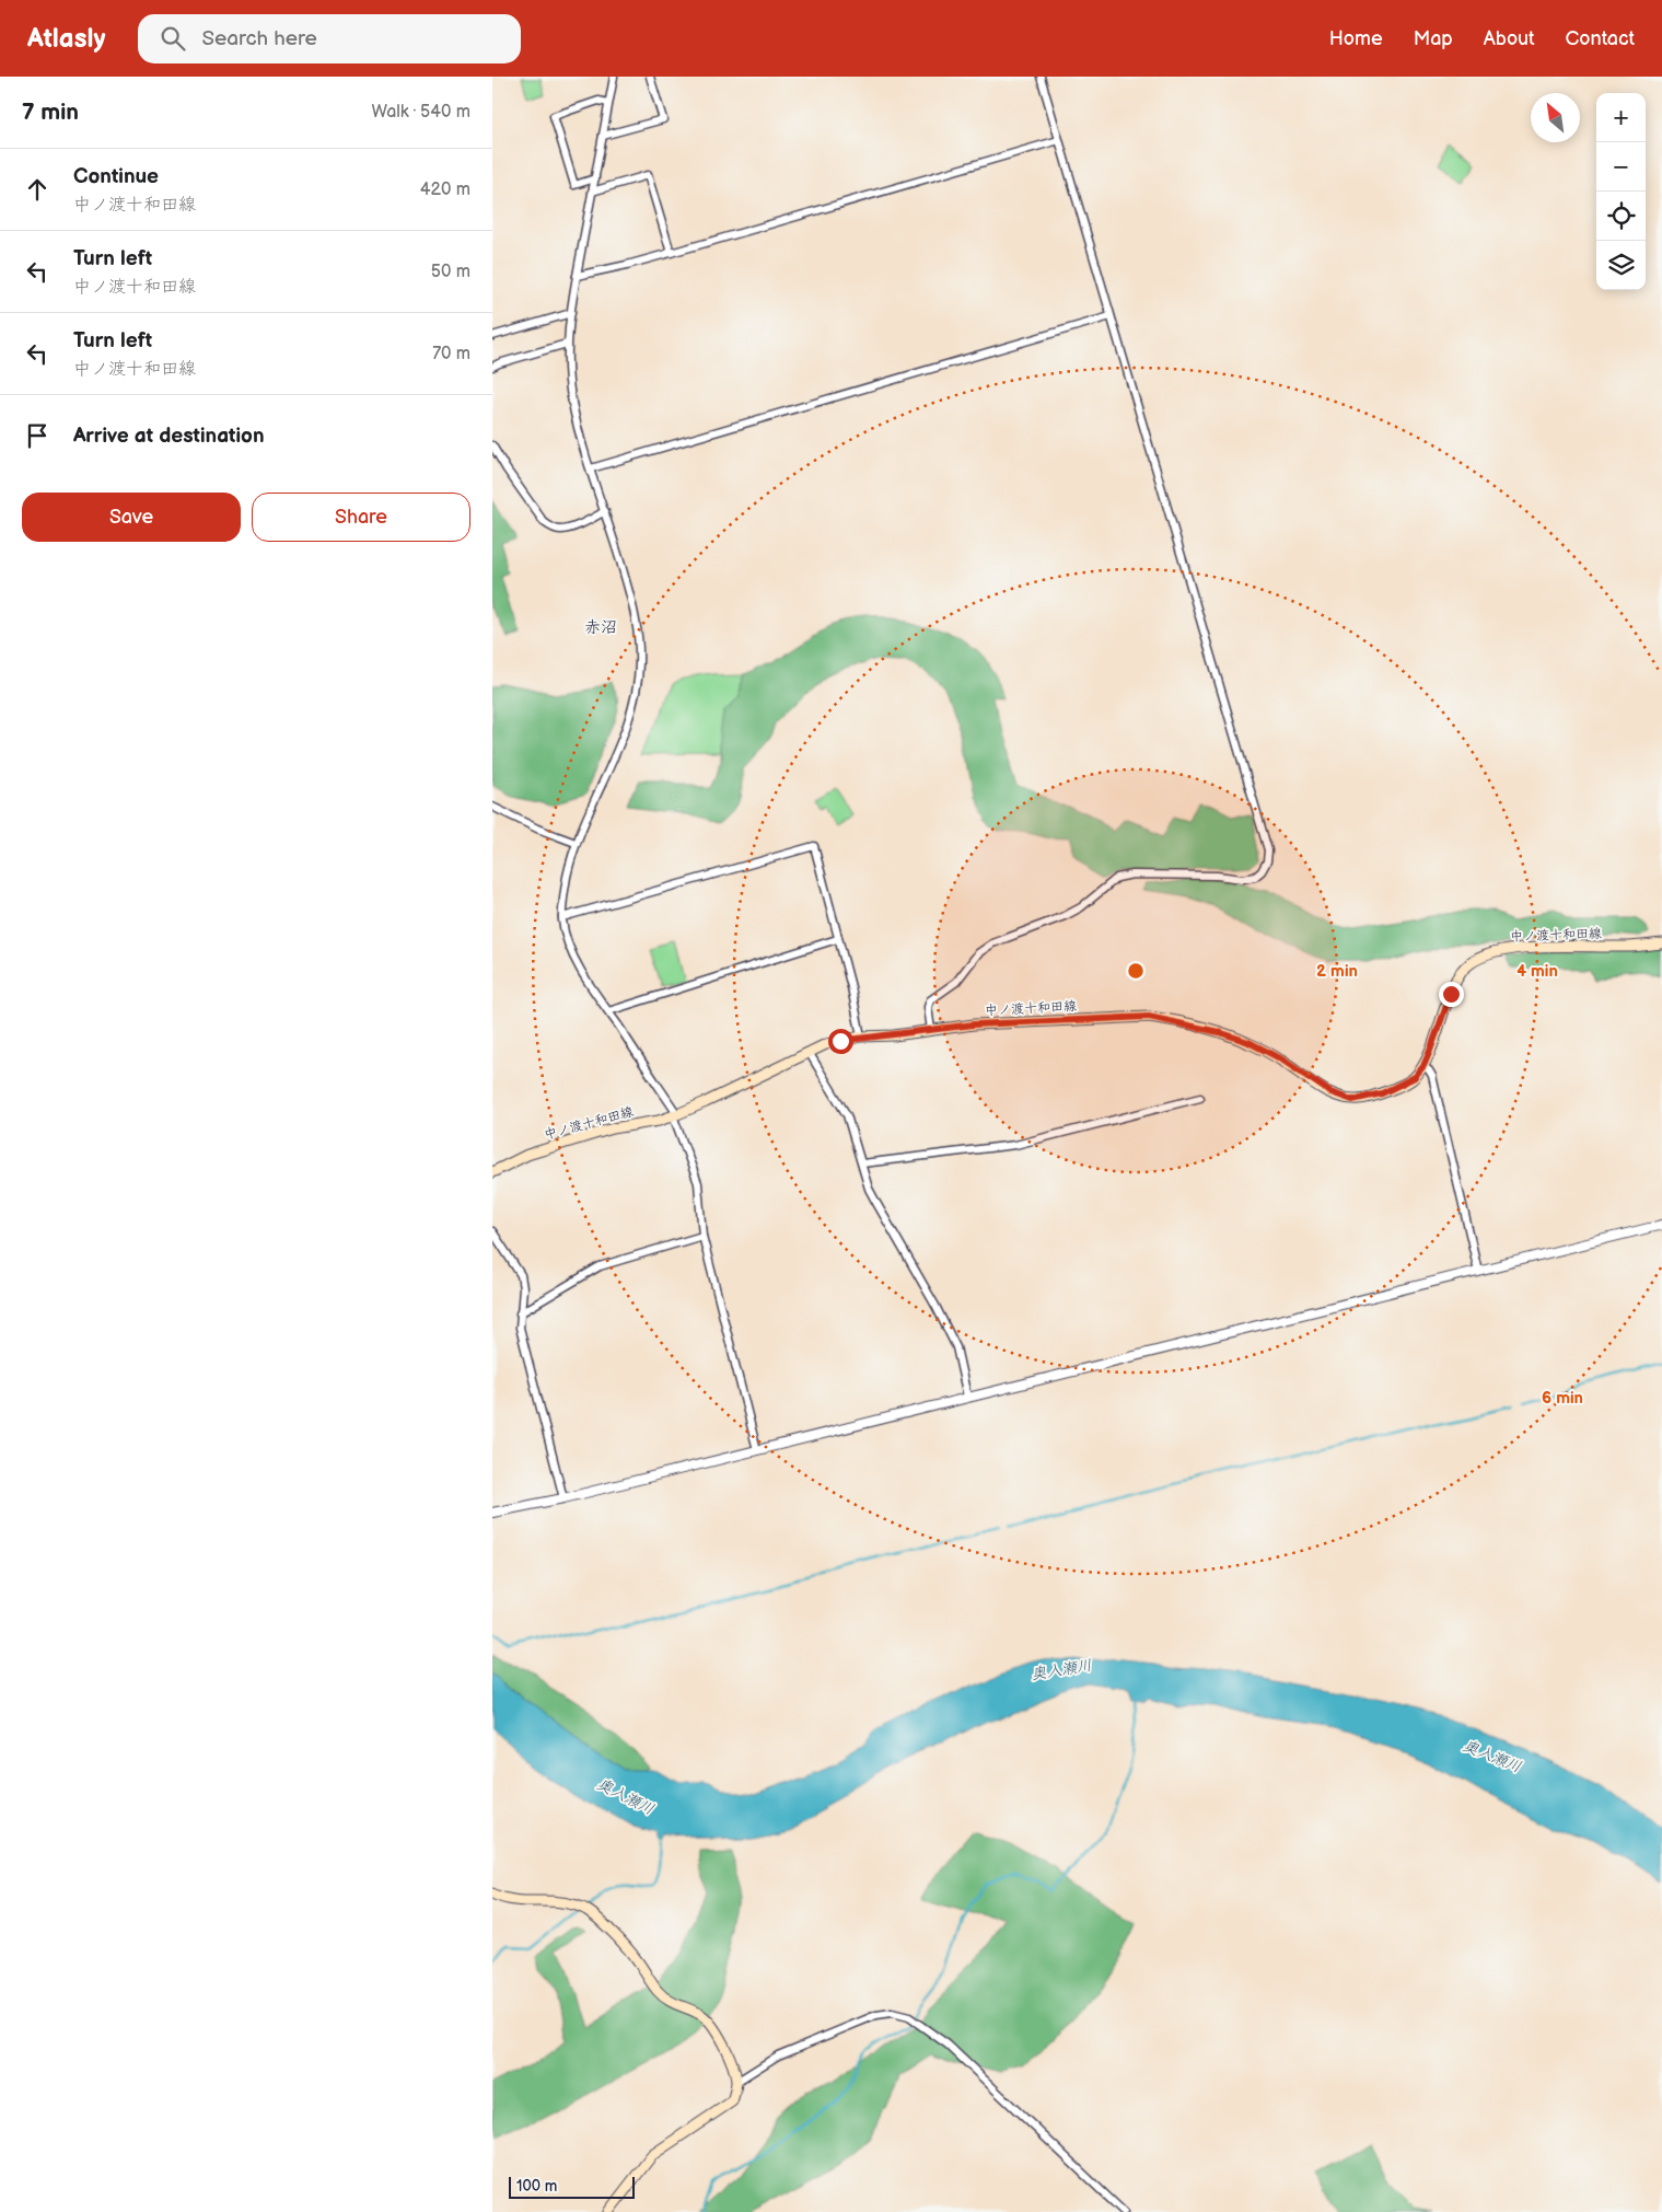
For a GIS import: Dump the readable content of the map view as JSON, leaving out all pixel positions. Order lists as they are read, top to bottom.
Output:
{
  "streets": {
    "main road": ["中ノ渡十和田線"]
  },
  "districts": ["赤沼"],
  "water": ["奥入瀬川"],
  "scale_bar": "100 m",
  "north": "top left",
  "page": {
    "header": "Atlasly",
    "search": "Search here",
    "nav": [
      "Home",
      "Map",
      "About",
      "Contact"
    ],
    "heading": ["7 min", "Walk · 540 m"],
    "map_buttons": ["+", "−"],
    "list": [
      ["Continue", "中ノ渡十和田線", "420 m"],
      ["Turn left", "中ノ渡十和田線", "50 m"],
      ["Turn left", "中ノ渡十和田線", "70 m"],
      "Arrive at destination"
    ],
    "buttons": ["Save", "Share"],
    "scale": "100 m"
  },
  "rings": ["2 min", "4 min", "6 min"]
}
